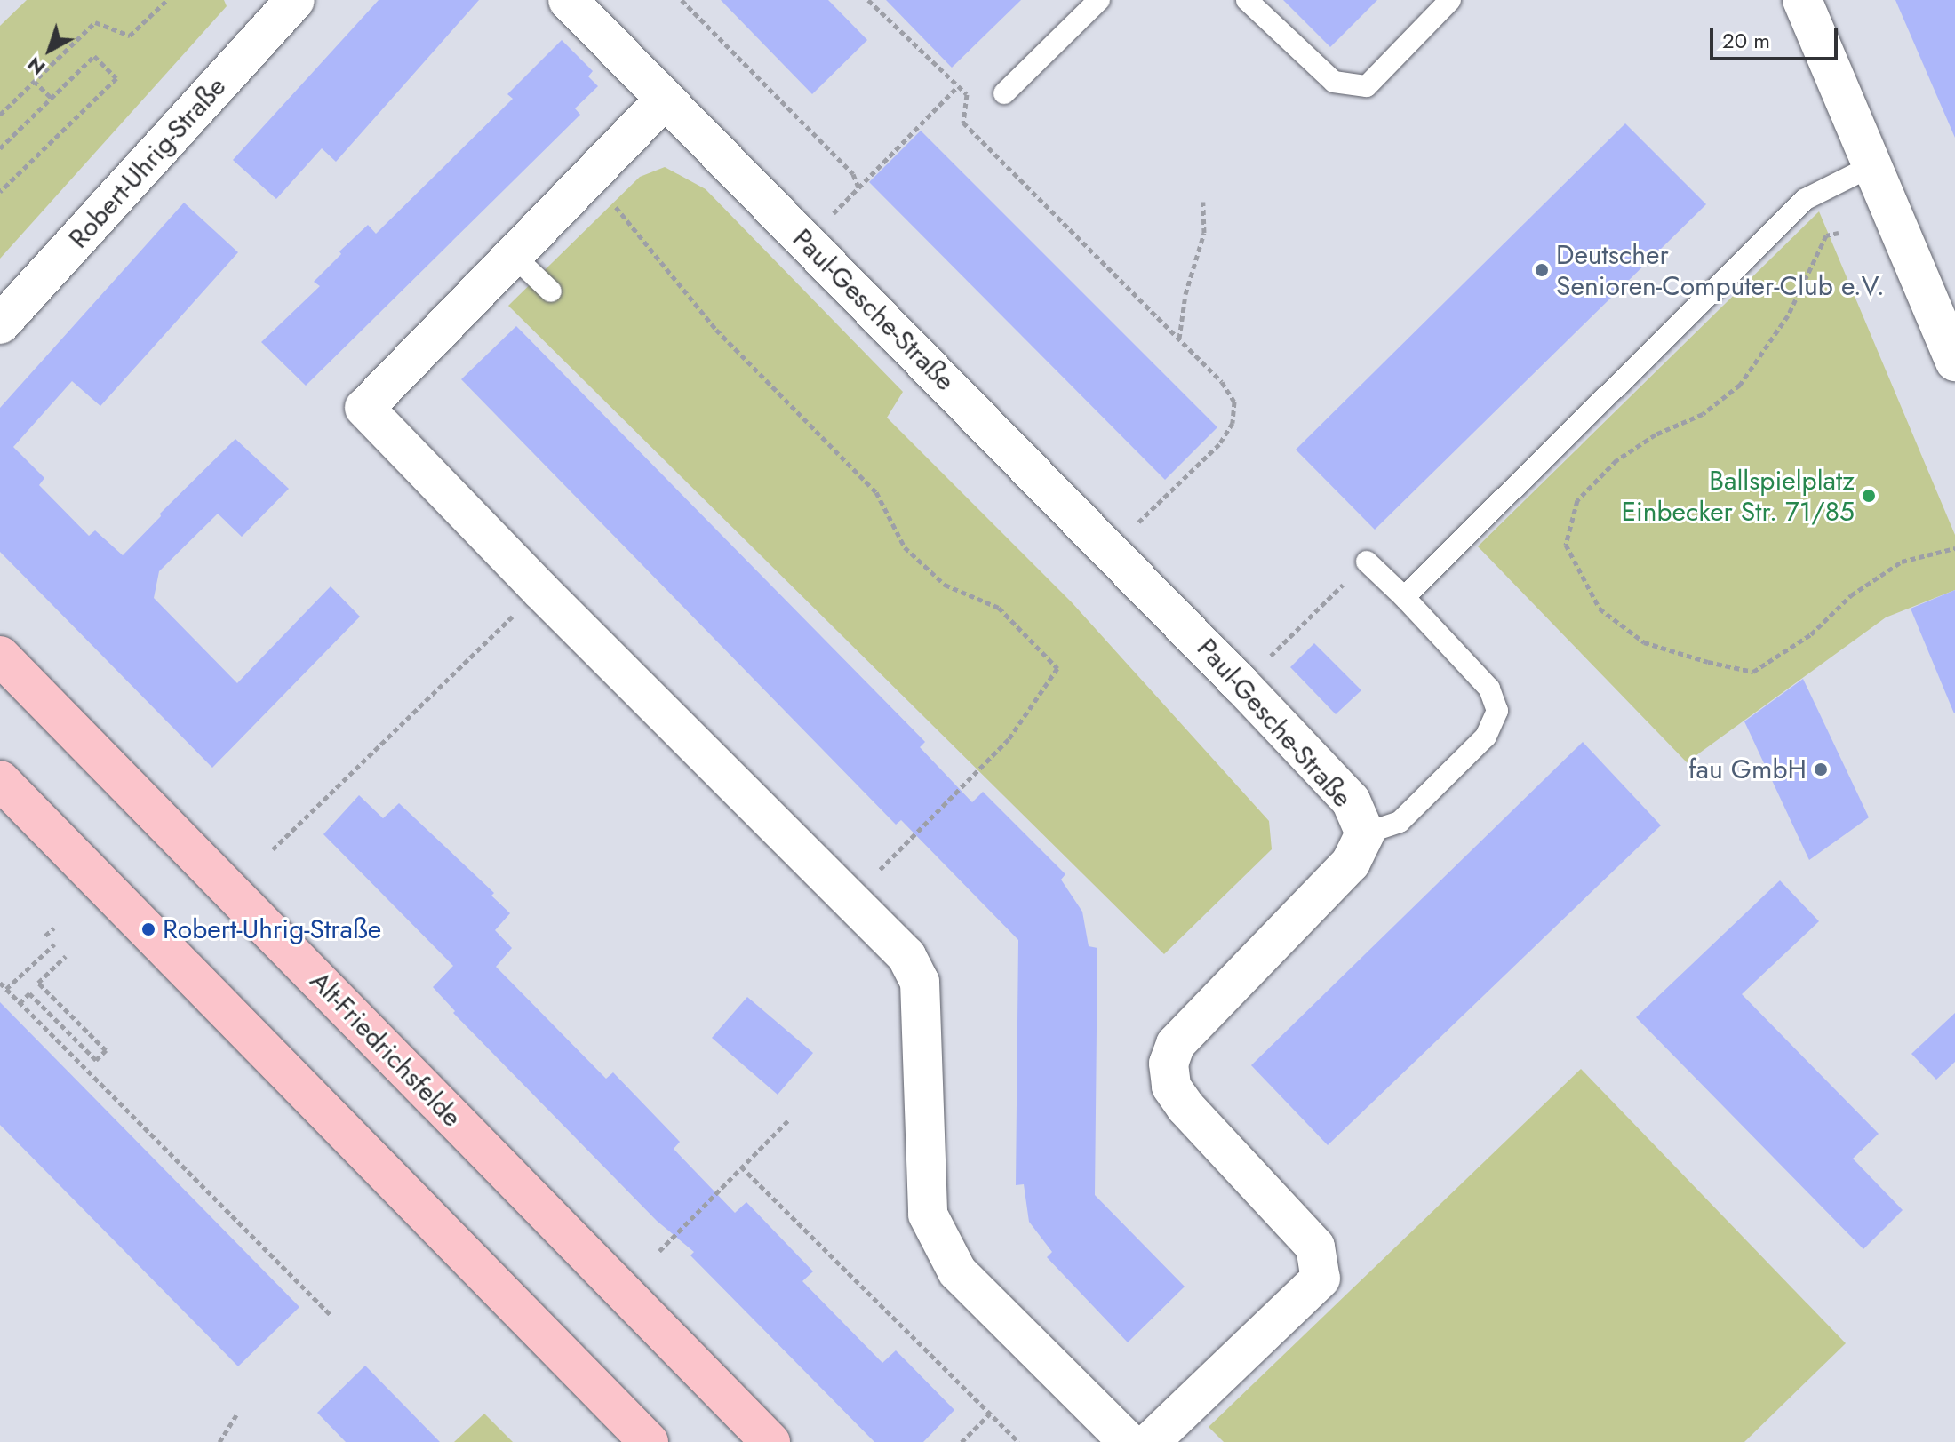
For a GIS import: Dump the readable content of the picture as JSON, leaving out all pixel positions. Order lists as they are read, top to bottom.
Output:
{
  "streets": {
    "main road": ["Alt-Friedrichsfelde"],
    "street": ["Robert-Uhrig-Straße", "Paul-Gesche-Straße"]
  },
  "places": [
    "Deutscher Senioren-Computer-Club e.V.",
    "Ballspielplatz Einbecker Str. 71/85",
    "fau GmbH",
    "Robert-Uhrig-Straße"
  ],
  "scale_bar": "20 m",
  "north": "bottom left"
}
